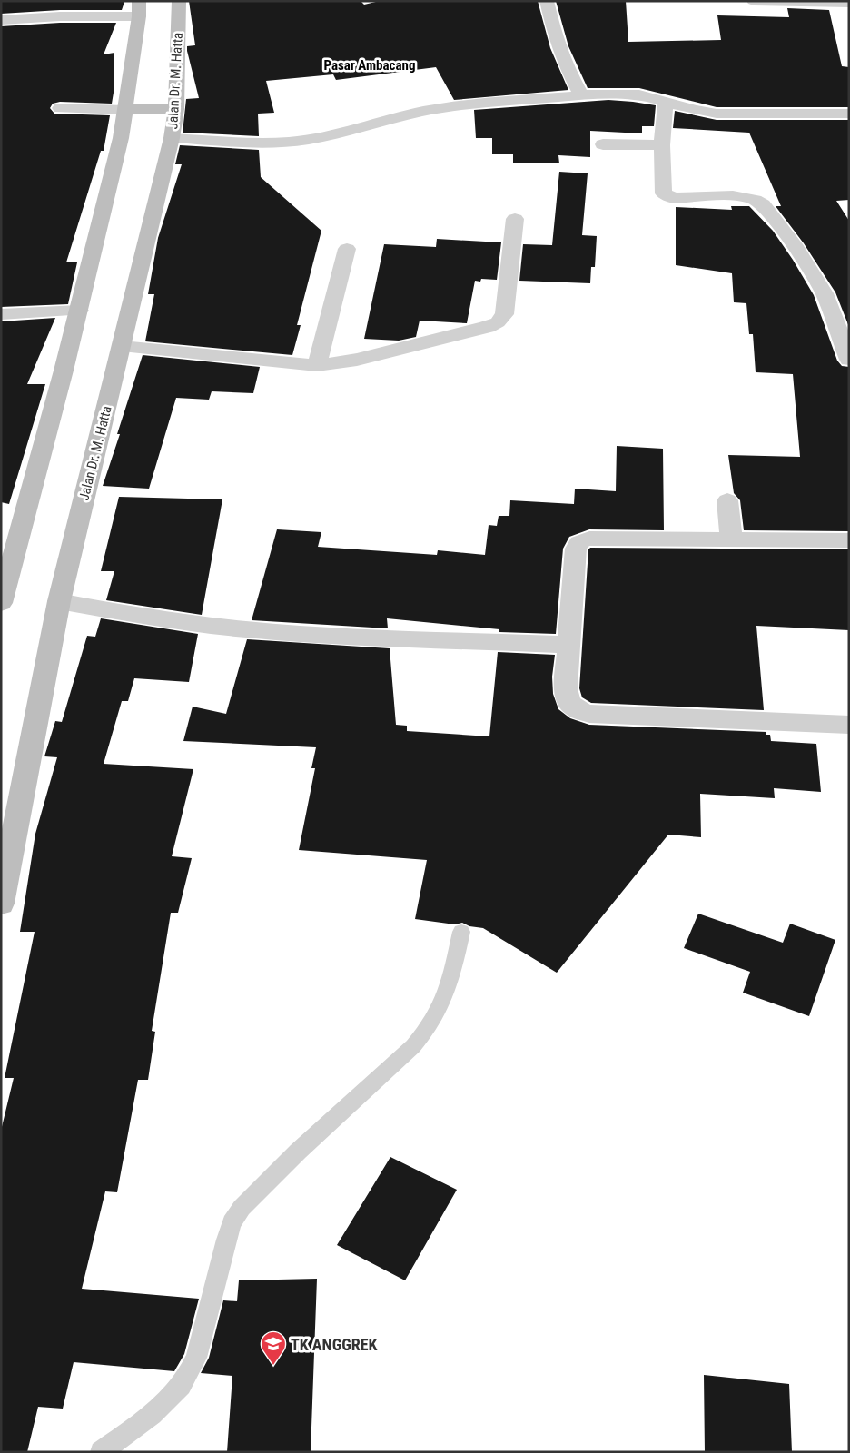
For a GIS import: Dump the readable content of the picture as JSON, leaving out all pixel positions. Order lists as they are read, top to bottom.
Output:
{
  "streets": {
    "main road": ["Jalan Dr. M. Hatta"]
  },
  "districts": ["Pasar Ambacang"],
  "places": {
    "school or university": ["TK ANGGREK"]
  }
}
